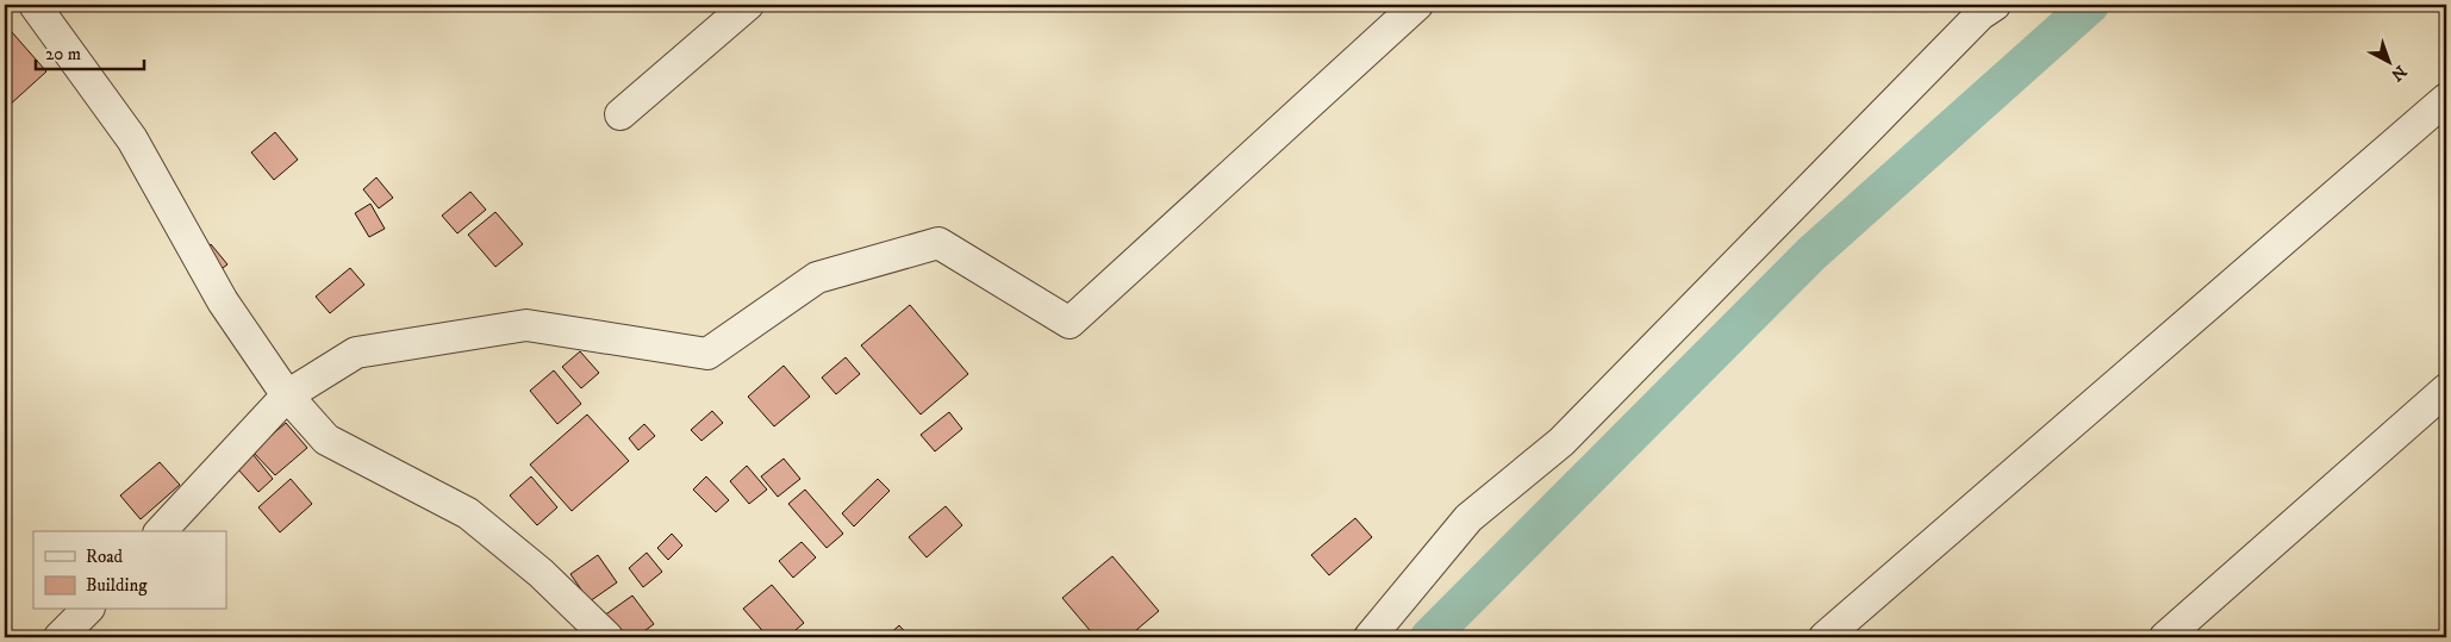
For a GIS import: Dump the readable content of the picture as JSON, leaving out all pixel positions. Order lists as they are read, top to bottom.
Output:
{
  "legend": ["Road", "Building"],
  "scale_bar": "20 m",
  "north": "bottom right"
}
